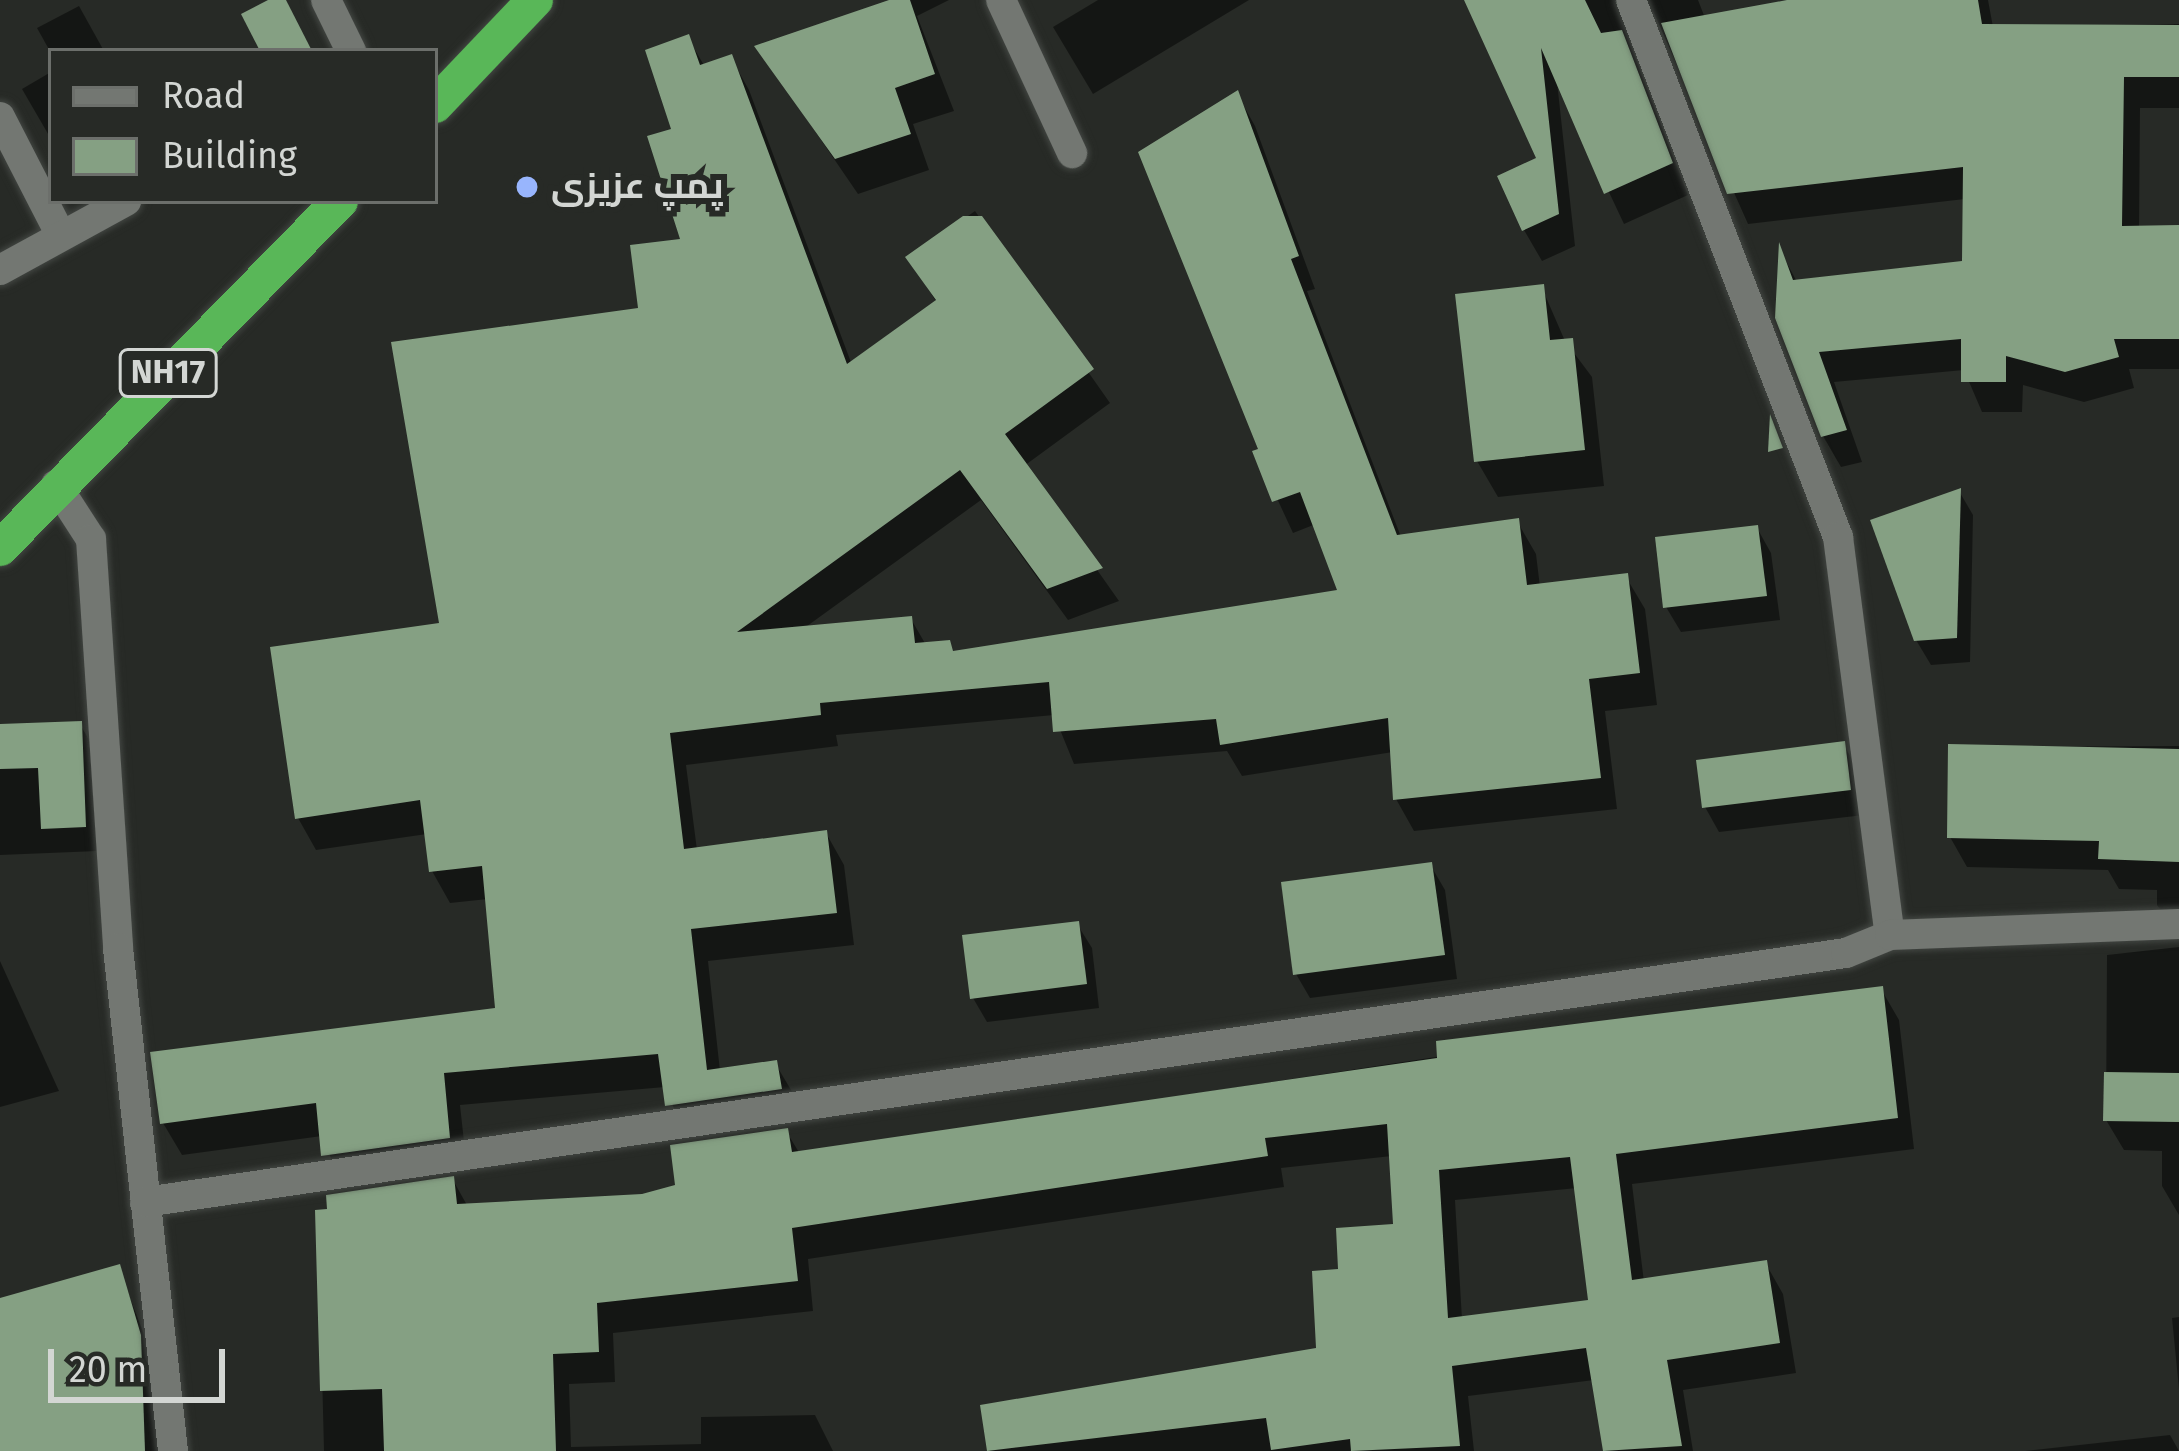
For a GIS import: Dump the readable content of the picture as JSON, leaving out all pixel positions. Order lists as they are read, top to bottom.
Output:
{
  "streets": {
    "highway": ["NH17"]
  },
  "places": ["پمپ عزیزی"],
  "legend": ["Road", "Building"],
  "scale_bar": "20 m"
}
